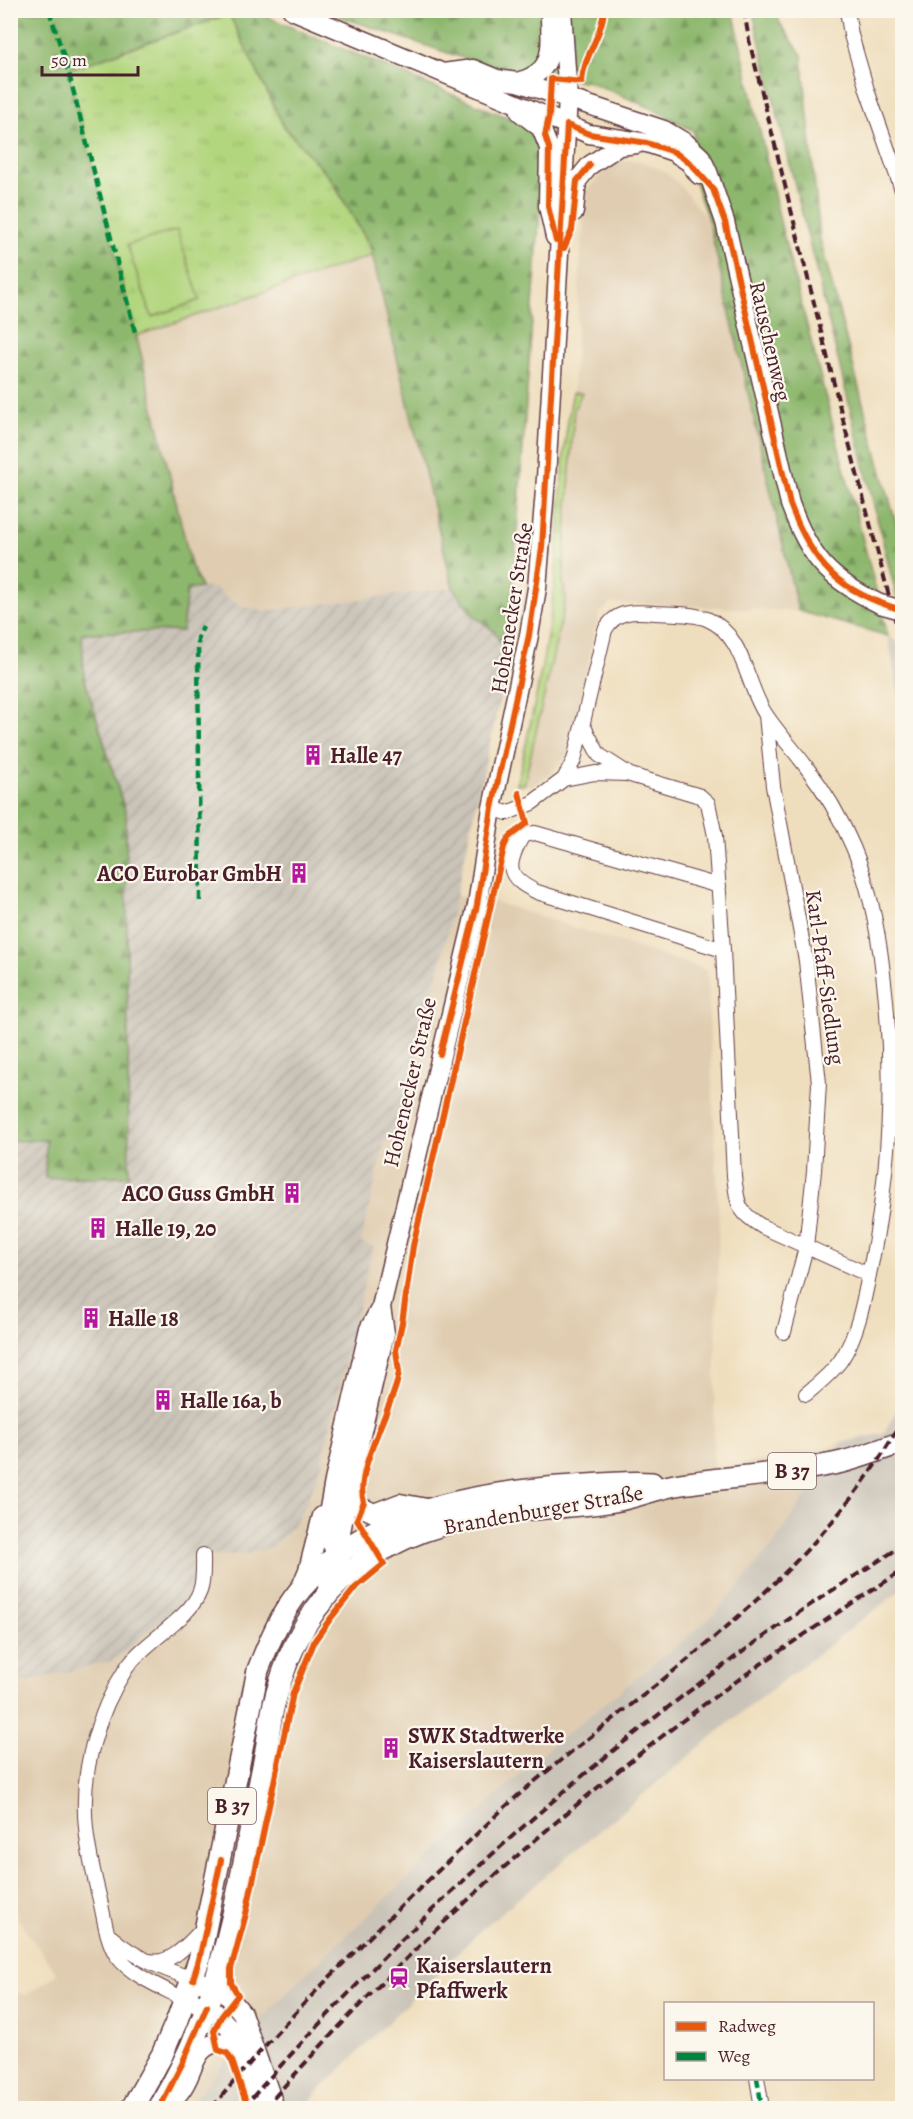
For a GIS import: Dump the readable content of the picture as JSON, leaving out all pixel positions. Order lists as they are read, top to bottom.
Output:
{
  "streets": {
    "main road": [
      "Rauschenweg",
      "Hohenecker Straße",
      "B 37",
      "Brandenburger Straße"
    ],
    "street": ["Karl-Pfaff-Siedlung"]
  },
  "crossings": [
    ["Rauschenweg", "Hohenecker Straße"],
    ["Hohenecker Straße", "Brandenburger Straße"]
  ],
  "places": {
    "building": [
      "Halle 47",
      "ACO Eurobar GmbH",
      "ACO Guss GmbH",
      "Halle 19, 20",
      "Halle 18",
      "Halle 16a, b",
      "SWK Stadtwerke Kaiserslautern"
    ],
    "station": ["Kaiserslautern Pfaffwerk"]
  },
  "legend": ["Radweg", "Weg"],
  "scale_bar": "50 m"
}
